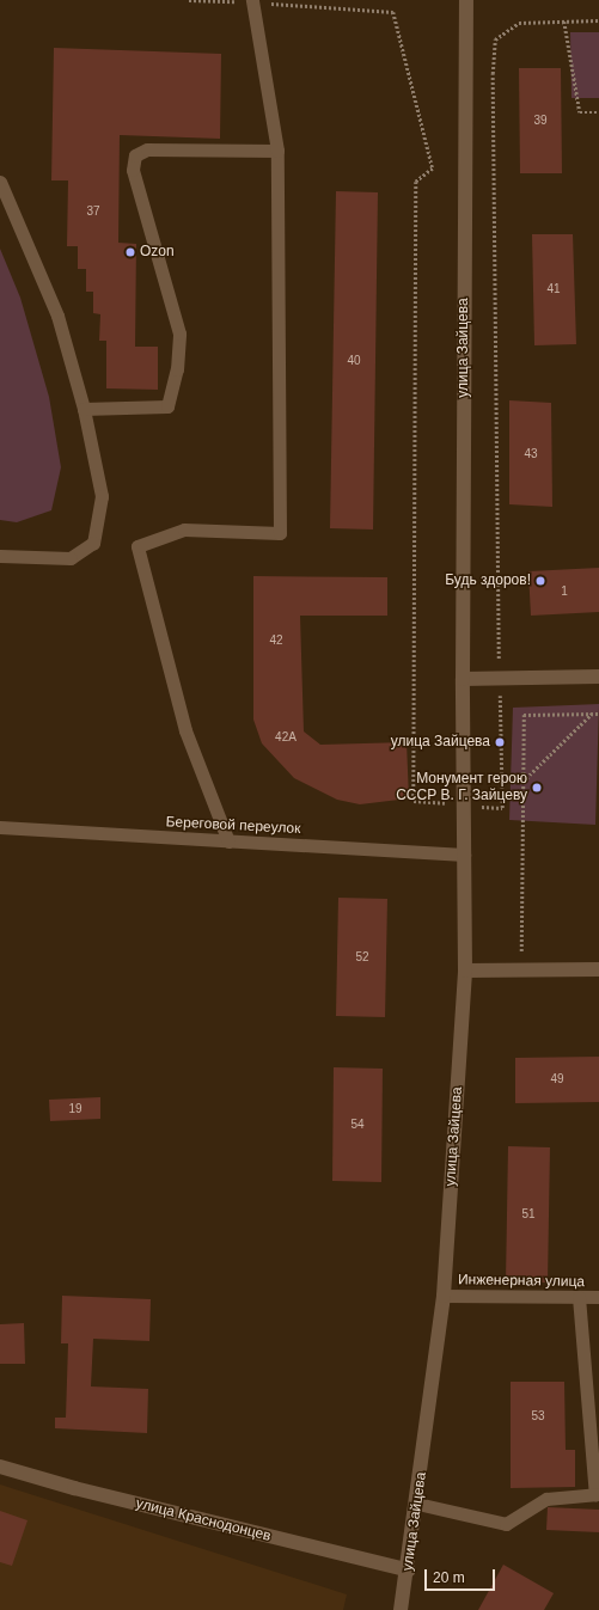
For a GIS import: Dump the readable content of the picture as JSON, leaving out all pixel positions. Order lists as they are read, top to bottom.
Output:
{
  "streets": {
    "main road": ["улица Зайцева", "улица Краснодонцев"],
    "lane": ["Береговой переулок", "Инженерная улица"]
  },
  "crossings": [
    ["улица Зайцева", "Береговой переулок"],
    ["улица Зайцева", "Инженерная улица"],
    ["улица Зайцева", "улица Краснодонцев"]
  ],
  "places": [
    "Ozon",
    "Будь здоров!",
    "улица Зайцева",
    "Монумент герою СССР В. Г. Зайцеву"
  ],
  "house_numbers": [
    "39",
    "37",
    "41",
    "40",
    "43",
    "1",
    "42",
    "42А",
    "52",
    "49",
    "19",
    "54",
    "51",
    "53"
  ],
  "scale_bar": "20 m"
}
